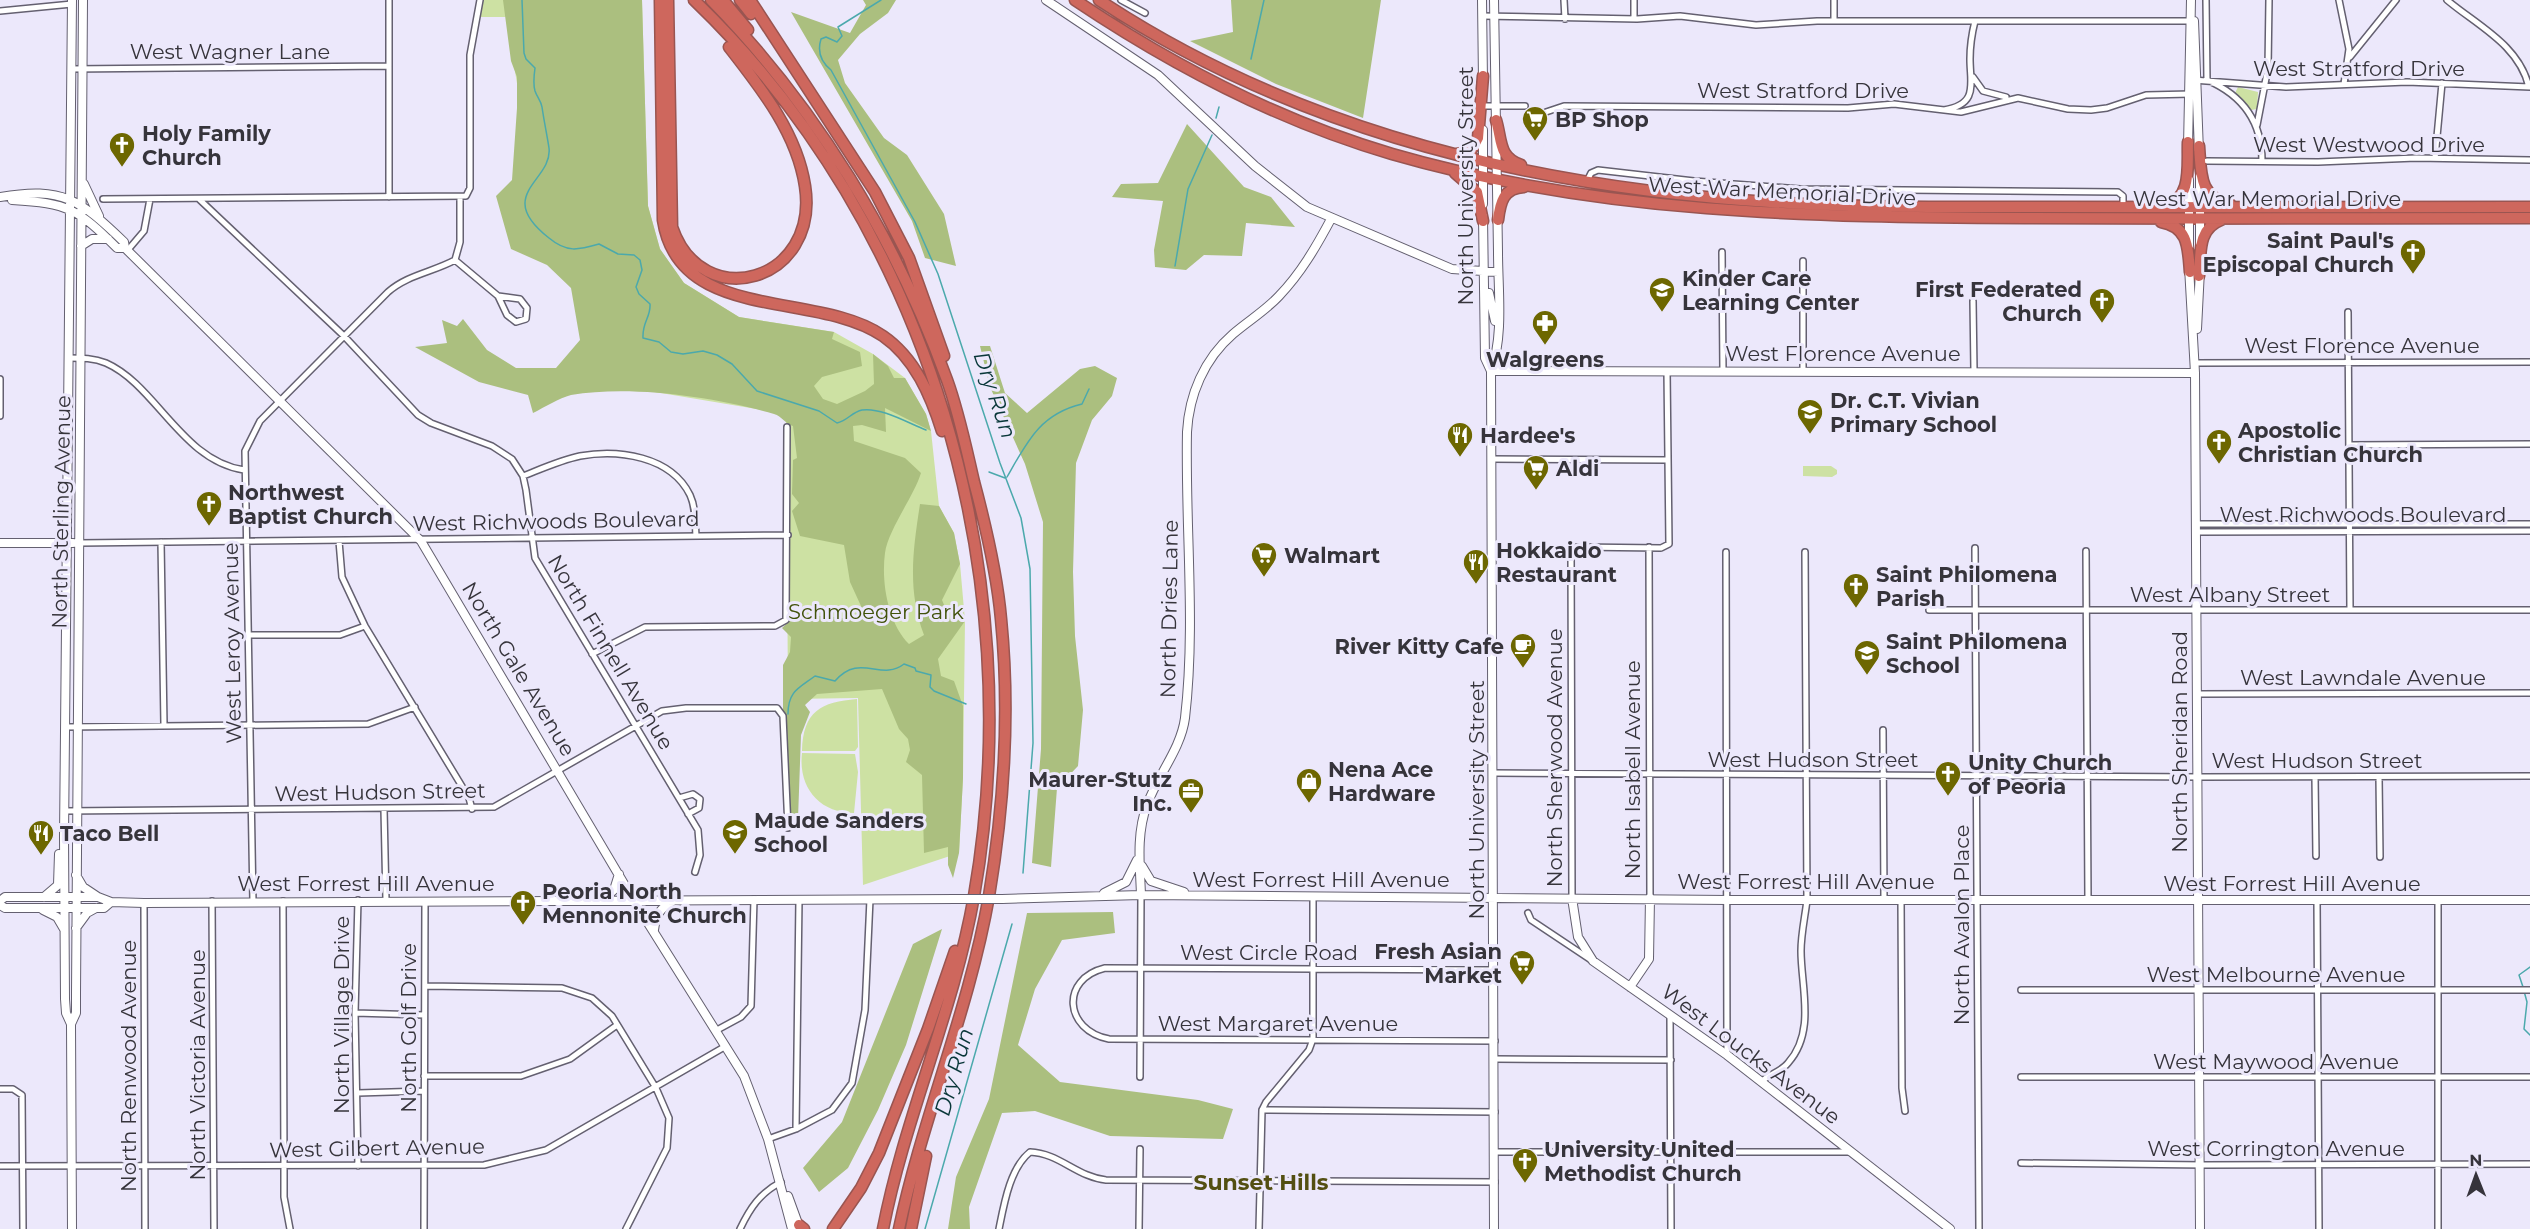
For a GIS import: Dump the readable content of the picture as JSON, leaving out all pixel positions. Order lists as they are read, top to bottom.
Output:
{
  "streets": {
    "highway": ["West War Memorial Drive"],
    "main road": [
      "North University Street",
      "West Florence Avenue",
      "North Sterling Avenue",
      "West Richwoods Boulevard",
      "North Dries Lane",
      "North Gale Avenue",
      "North Sheridan Road",
      "North Sherwood Avenue",
      "North Isabell Avenue",
      "West Forrest Hill Avenue",
      "West Loucks Avenue"
    ],
    "street": [
      "West Wagner Lane",
      "West Stratford Drive",
      "West Westwood Drive",
      "West Albany Street",
      "West Leroy Avenue",
      "North Finnell Avenue",
      "West Lawndale Avenue",
      "West Hudson Street",
      "North Avalon Place",
      "West Circle Road",
      "West Melbourne Avenue",
      "North Village Drive",
      "West Margaret Avenue",
      "North Golf Drive",
      "West Maywood Avenue",
      "North Victoria Avenue",
      "North Renwood Avenue",
      "West Gilbert Avenue",
      "West Corrington Avenue"
    ]
  },
  "crossings": [
    ["West Wagner Lane", "North Sterling Avenue"],
    ["West Stratford Drive", "North Sheridan Road"],
    ["North University Street", "West War Memorial Drive"],
    ["North University Street", "West Florence Avenue"],
    ["North University Street", "West Hudson Street"],
    ["North University Street", "West Forrest Hill Avenue"],
    ["North University Street", "West Circle Road"],
    ["North University Street", "West Margaret Avenue"],
    ["West War Memorial Drive", "North Sheridan Road"],
    ["West Florence Avenue", "North Sheridan Road"],
    ["North Sterling Avenue", "West Richwoods Boulevard"],
    ["North Sterling Avenue", "North Gale Avenue"],
    ["North Sterling Avenue", "West Hudson Street"],
    ["North Sterling Avenue", "West Forrest Hill Avenue"],
    ["North Sterling Avenue", "West Gilbert Avenue"],
    ["West Richwoods Boulevard", "West Leroy Avenue"],
    ["West Richwoods Boulevard", "North Finnell Avenue"],
    ["West Richwoods Boulevard", "North Gale Avenue"],
    ["West Richwoods Boulevard", "North Sheridan Road"],
    ["West Albany Street", "North Sheridan Road"],
    ["West Albany Street", "North Avalon Place"],
    ["North Dries Lane", "West Forrest Hill Avenue"],
    ["North Dries Lane", "West Circle Road"],
    ["North Dries Lane", "West Margaret Avenue"],
    ["West Leroy Avenue", "North Gale Avenue"],
    ["West Leroy Avenue", "West Hudson Street"],
    ["West Leroy Avenue", "West Forrest Hill Avenue"],
    ["North Finnell Avenue", "West Hudson Street"],
    ["North Gale Avenue", "West Hudson Street"],
    ["North Gale Avenue", "West Forrest Hill Avenue"],
    ["North Gale Avenue", "West Gilbert Avenue"],
    ["West Lawndale Avenue", "North Sheridan Road"],
    ["North Sheridan Road", "West Hudson Street"],
    ["North Sheridan Road", "West Forrest Hill Avenue"],
    ["North Sheridan Road", "West Melbourne Avenue"],
    ["North Sheridan Road", "West Maywood Avenue"],
    ["North Sheridan Road", "West Corrington Avenue"],
    ["North Sherwood Avenue", "West Hudson Street"],
    ["North Sherwood Avenue", "North Isabell Avenue"],
    ["North Sherwood Avenue", "West Forrest Hill Avenue"],
    ["North Sherwood Avenue", "West Loucks Avenue"],
    ["West Hudson Street", "North Isabell Avenue"],
    ["West Hudson Street", "North Avalon Place"],
    ["North Isabell Avenue", "West Forrest Hill Avenue"],
    ["North Isabell Avenue", "West Loucks Avenue"],
    ["West Forrest Hill Avenue", "North Avalon Place"],
    ["West Forrest Hill Avenue", "North Village Drive"],
    ["West Forrest Hill Avenue", "North Golf Drive"],
    ["West Forrest Hill Avenue", "North Victoria Avenue"],
    ["West Forrest Hill Avenue", "North Renwood Avenue"],
    ["West Circle Road", "West Margaret Avenue"],
    ["North Village Drive", "West Gilbert Avenue"],
    ["North Golf Drive", "West Gilbert Avenue"],
    ["North Victoria Avenue", "West Gilbert Avenue"],
    ["North Renwood Avenue", "West Gilbert Avenue"]
  ],
  "districts": ["Sunset Hills"],
  "water": ["Dry Run"],
  "parks": ["Schmoeger Park"],
  "places": {
    "supermarket": [
      "BP Shop",
      "Aldi",
      "Walmart",
      "Fresh Asian Market"
    ],
    "church": [
      "Holy Family Church",
      "Saint Paul's Episcopal Church",
      "First Federated Church",
      "Apostolic Christian Church",
      "Northwest Baptist Church",
      "Saint Philomena Parish",
      "Unity Church of Peoria",
      "Peoria North Mennonite Church",
      "University United Methodist Church"
    ],
    "school or university": [
      "Kinder Care Learning Center",
      "Dr. C.T. Vivian Primary School",
      "Saint Philomena School",
      "Maude Sanders School"
    ],
    "pharmacy": ["Walgreens"],
    "restaurant": ["Hardee's", "Hokkaido Restaurant", "Taco Bell"],
    "cafe": ["River Kitty Cafe"],
    "shop": ["Nena Ace Hardware"],
    "office": ["Maurer-Stutz Inc."]
  },
  "north": "top"
}
